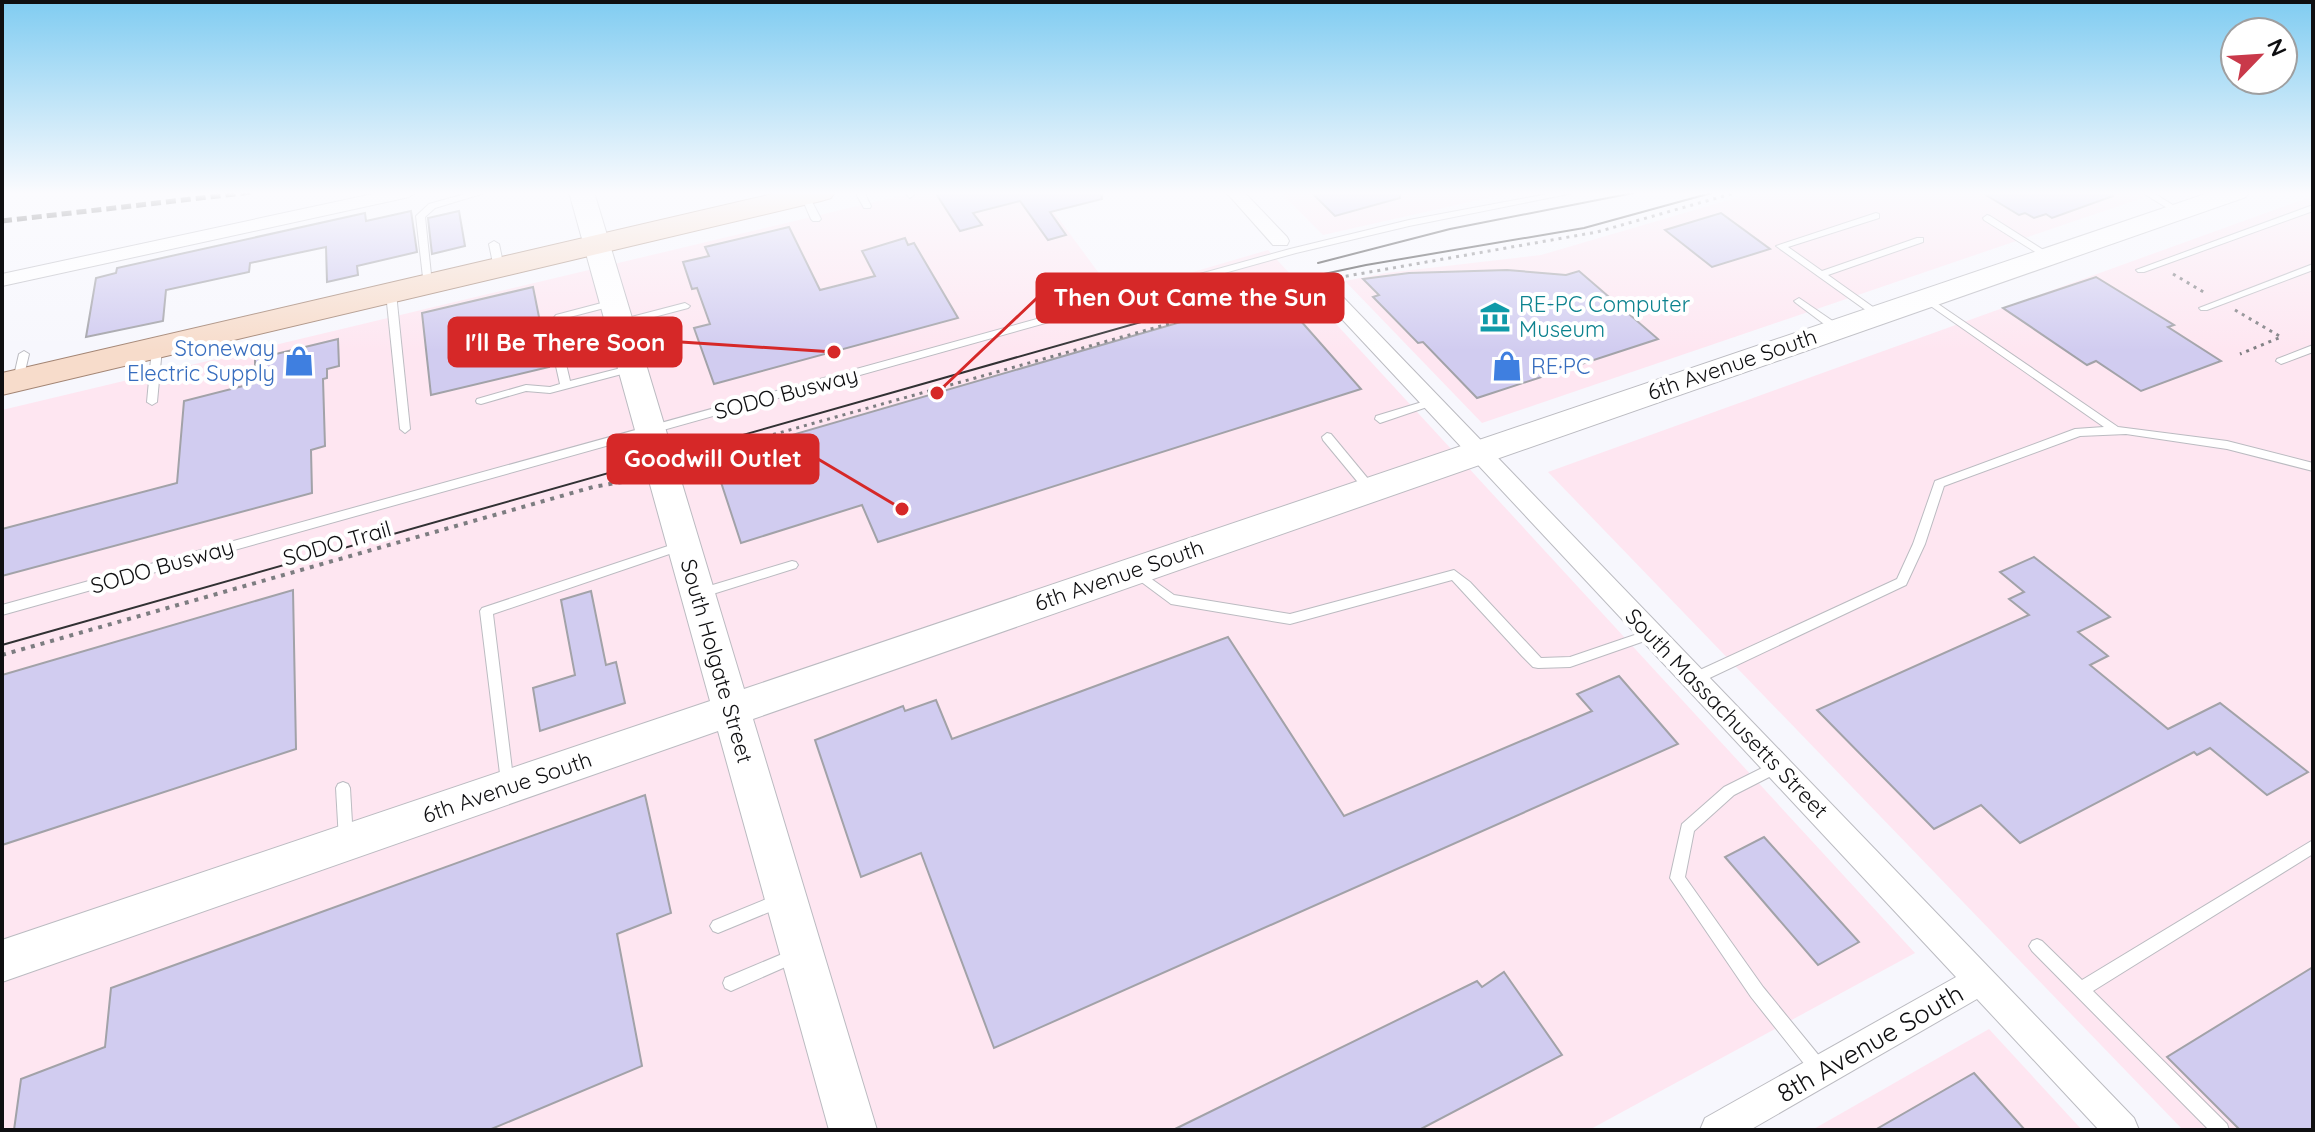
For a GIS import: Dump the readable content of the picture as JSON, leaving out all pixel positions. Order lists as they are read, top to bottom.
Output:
{
  "streets": {
    "street": [
      "6th Avenue South",
      "South Holgate Street",
      "South Massachusetts Street",
      "8th Avenue South"
    ],
    "lane": ["SODO Busway"],
    "path": ["SODO Trail"]
  },
  "crossings": [
    ["6th Avenue South", "South Holgate Street"],
    ["6th Avenue South", "South Massachusetts Street"],
    ["SODO Busway", "South Holgate Street"],
    ["South Massachusetts Street", "8th Avenue South"]
  ],
  "places": {
    "museum": ["RE-PC Computer Museum"],
    "other": ["I'll Be There Soon", "Then Out Came the Sun", "Goodwill Outlet"],
    "shop": ["Stoneway Electric Supply", "RE∙PC"]
  },
  "north": "top right"
}
